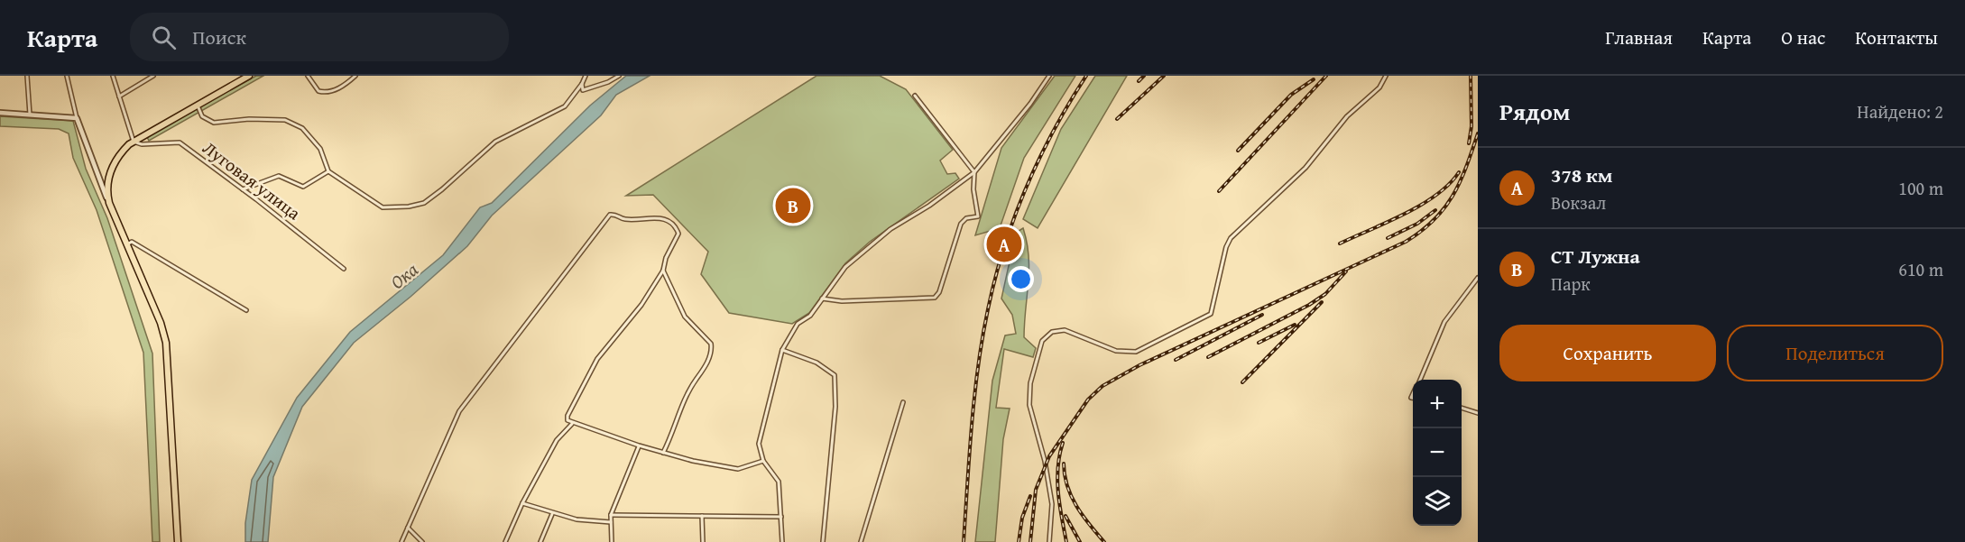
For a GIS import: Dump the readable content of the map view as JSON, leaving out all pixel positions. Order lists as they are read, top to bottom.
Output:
{
  "streets": {
    "street": ["Луговая улица"]
  },
  "water": ["Ока"],
  "page": {
    "header": "Карта",
    "search": "Поиск",
    "nav": [
      "Главная",
      "Карта",
      "О нас",
      "Контакты"
    ],
    "heading": ["Рядом", "Найдено: 2"],
    "list": [
      {
        "mark": "A",
        "name": "378 км",
        "note": "Вокзал",
        "value": "100 m"
      },
      {
        "mark": "B",
        "name": "СТ Лужна",
        "note": "Парк",
        "value": "610 m"
      }
    ],
    "pins": ["B", "A"],
    "buttons": ["Сохранить", "Поделиться"],
    "map_buttons": ["+", "−"]
  }
}
